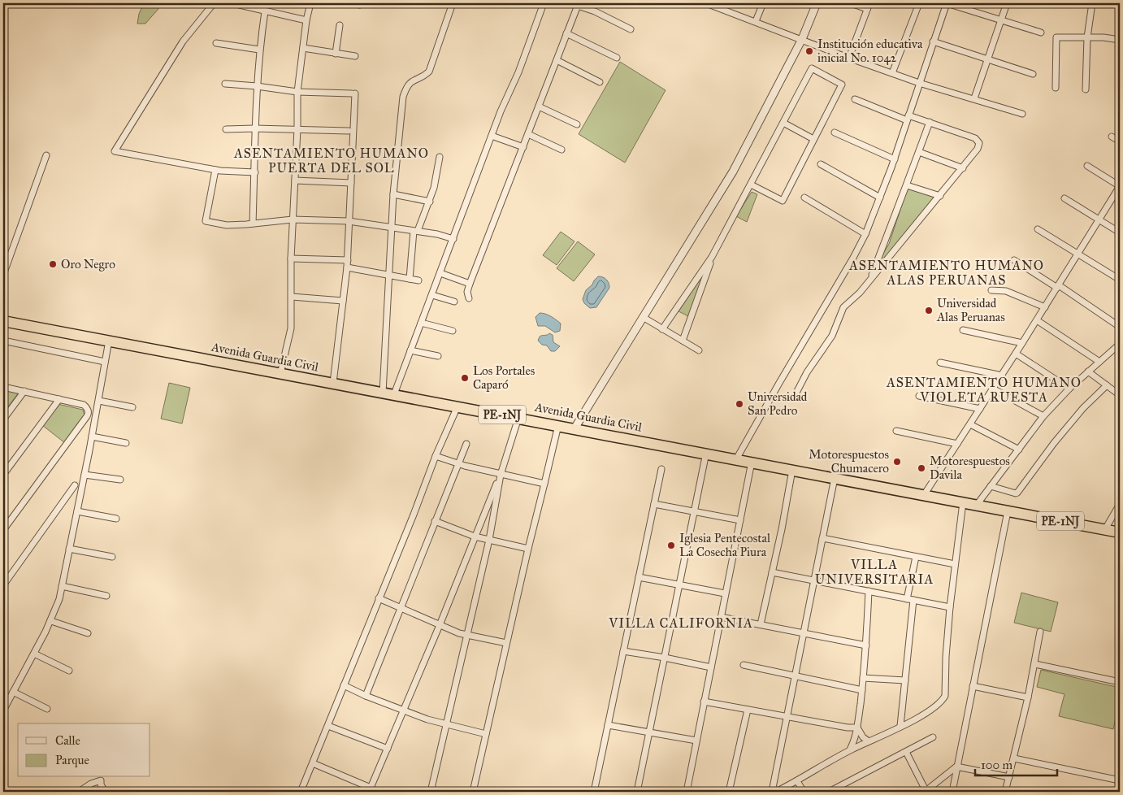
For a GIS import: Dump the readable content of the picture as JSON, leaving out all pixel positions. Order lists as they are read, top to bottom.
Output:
{
  "streets": {
    "highway": ["Avenida Guardia Civil", "PE-1NJ"]
  },
  "districts": [
    "ASENTAMIENTO HUMANO PUERTA DEL SOL",
    "ASENTAMIENTO HUMANO ALAS PERUANAS",
    "ASENTAMIENTO HUMANO VIOLETA RUESTA",
    "VILLA UNIVERSITARIA",
    "VILLA CALIFORNIA"
  ],
  "places": [
    "Institución educativa inicial No. 1042",
    "Oro Negro",
    "Universidad Alas Peruanas",
    "Los Portales Caparó",
    "Universidad San Pedro",
    "Motorespuestos Chumacero",
    "Motorespuestos Davila",
    "Iglesia Pentecostal La Cosecha Piura"
  ],
  "legend": ["Calle", "Parque"],
  "scale_bar": "100 m"
}
